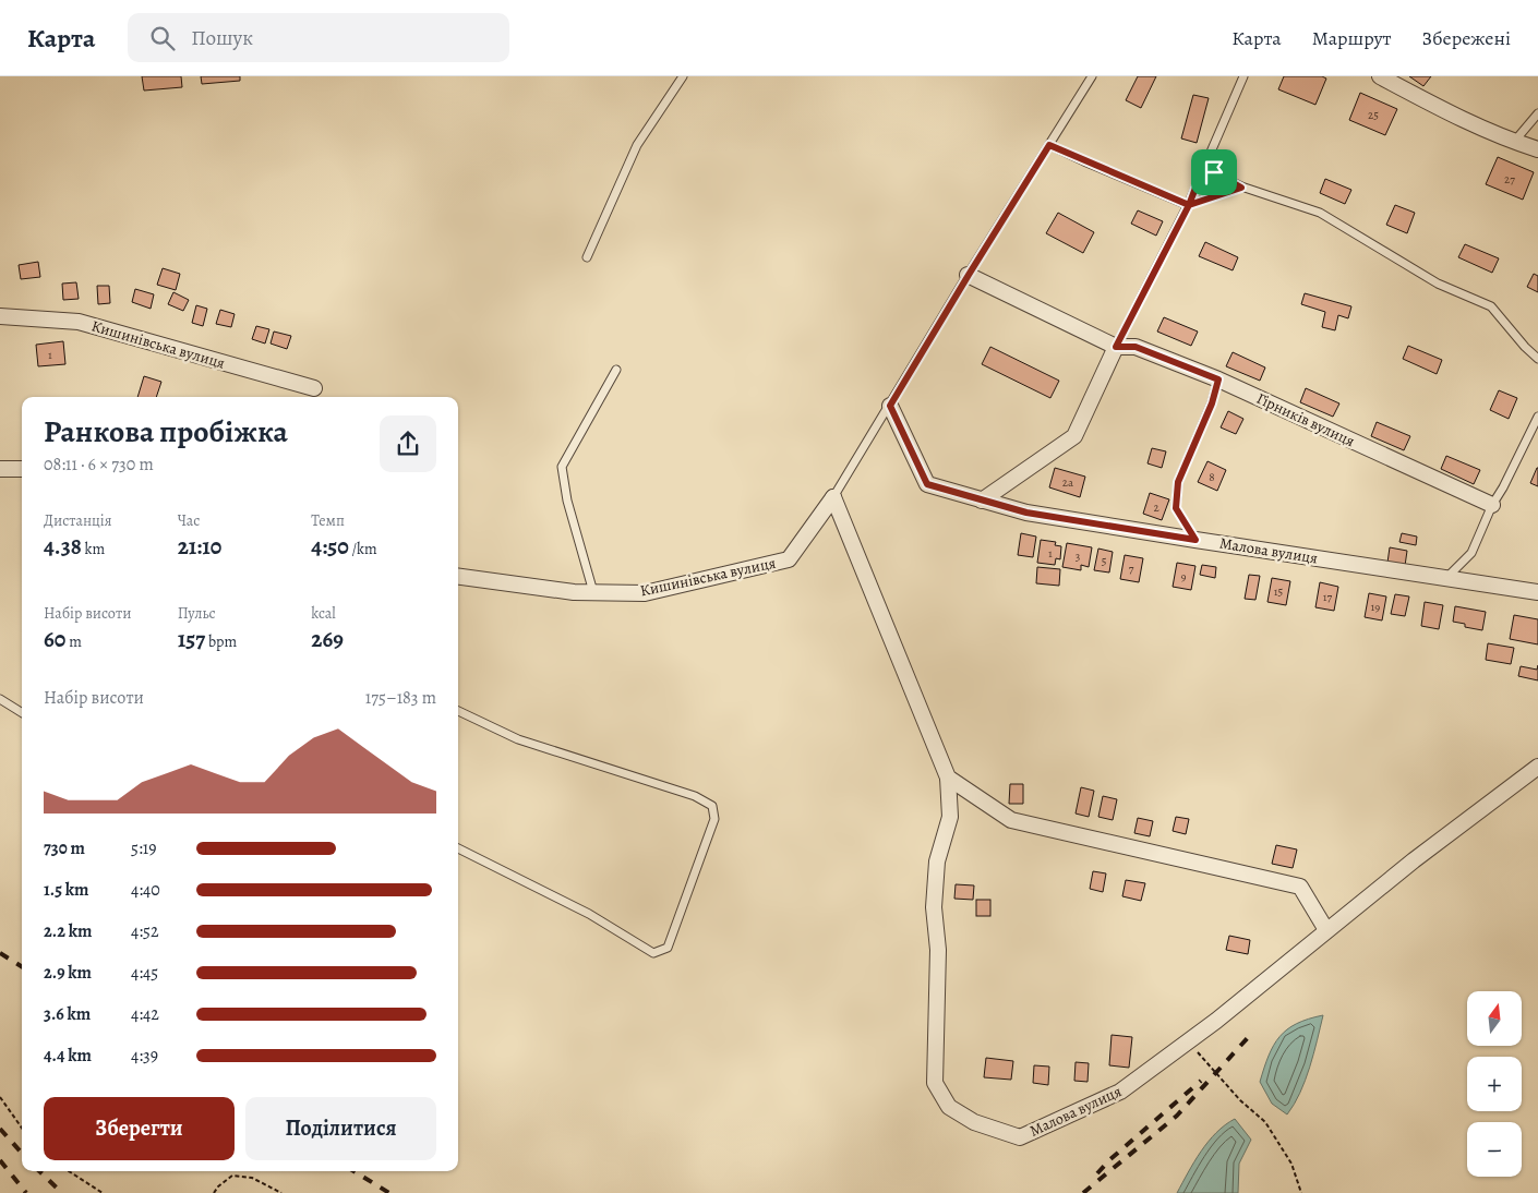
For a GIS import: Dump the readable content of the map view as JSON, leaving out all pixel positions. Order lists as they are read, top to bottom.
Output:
{
  "streets": {
    "street": ["Кишинівська вулиця", "Гірників вулиця", "Малова вулиця"]
  },
  "crossings": [
    ["Кишинівська вулиця", "Малова вулиця"]
  ],
  "house_numbers": [
    "25",
    "27",
    "1",
    "8",
    "2а",
    "2",
    "1",
    "3",
    "5",
    "7",
    "9",
    "15",
    "17",
    "19"
  ],
  "north": "top",
  "page": {
    "header": "Карта",
    "search": "Пошук",
    "nav": ["Карта", "Маршрут", "Збережені"],
    "heading": ["Ранкова пробіжка", "08:11 · 6 × 730 m"],
    "stats": [
      ["Дистанція", "4.38 km"],
      ["Час", "21:10"],
      ["Темп", "4:50 /km"],
      ["Набір висоти", "60 m"],
      ["Пульс", "157 bpm"],
      ["kcal", "269"]
    ],
    "chart": ["Набір висоти", "175–183 m"],
    "list": [
      {
        "name": "730 m",
        "note": "5:19"
      },
      {
        "name": "1.5 km",
        "note": "4:40"
      },
      {
        "name": "2.2 km",
        "note": "4:52"
      },
      {
        "name": "2.9 km",
        "note": "4:45"
      },
      {
        "name": "3.6 km",
        "note": "4:42"
      },
      {
        "name": "4.4 km",
        "note": "4:39"
      }
    ],
    "map_buttons": ["+", "−"],
    "buttons": ["Зберегти", "Поділитися"]
  }
}
